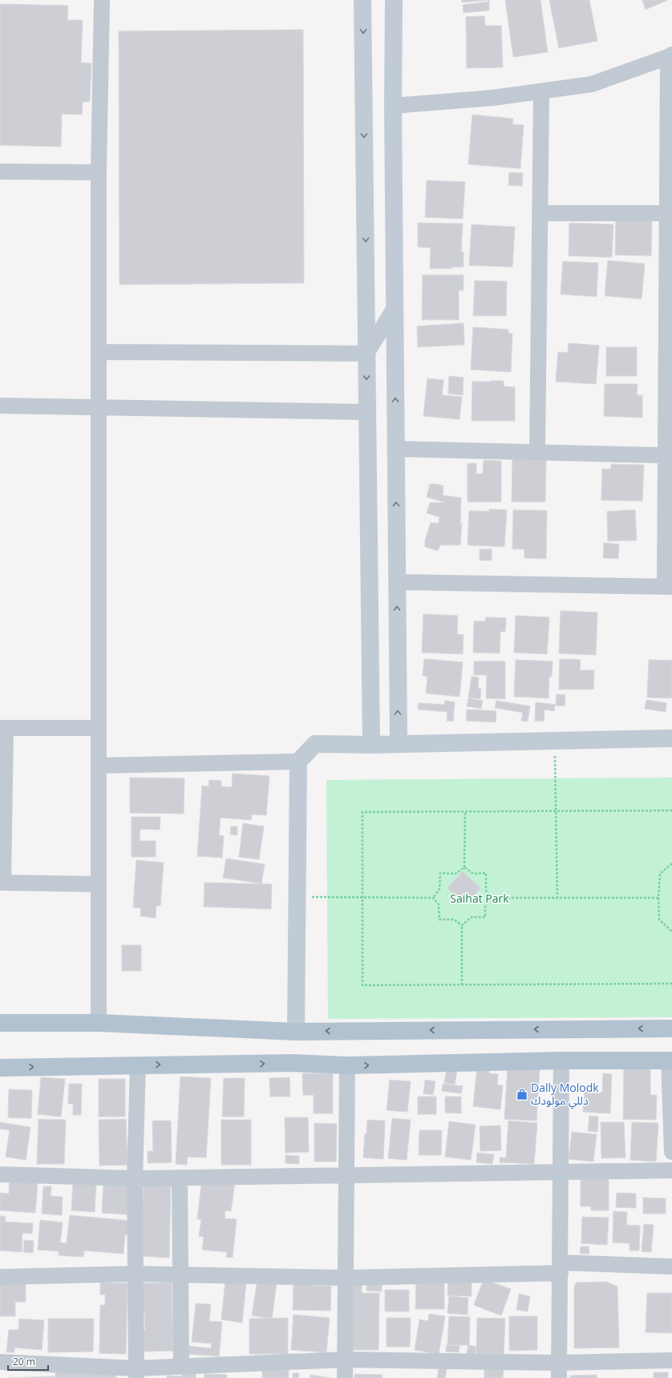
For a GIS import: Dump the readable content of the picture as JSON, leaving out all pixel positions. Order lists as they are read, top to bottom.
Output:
{
  "parks": ["Saihat Park"],
  "places": {
    "shop": ["Dally Molodk دللي مولودك"]
  },
  "scale_bar": "20 m"
}
